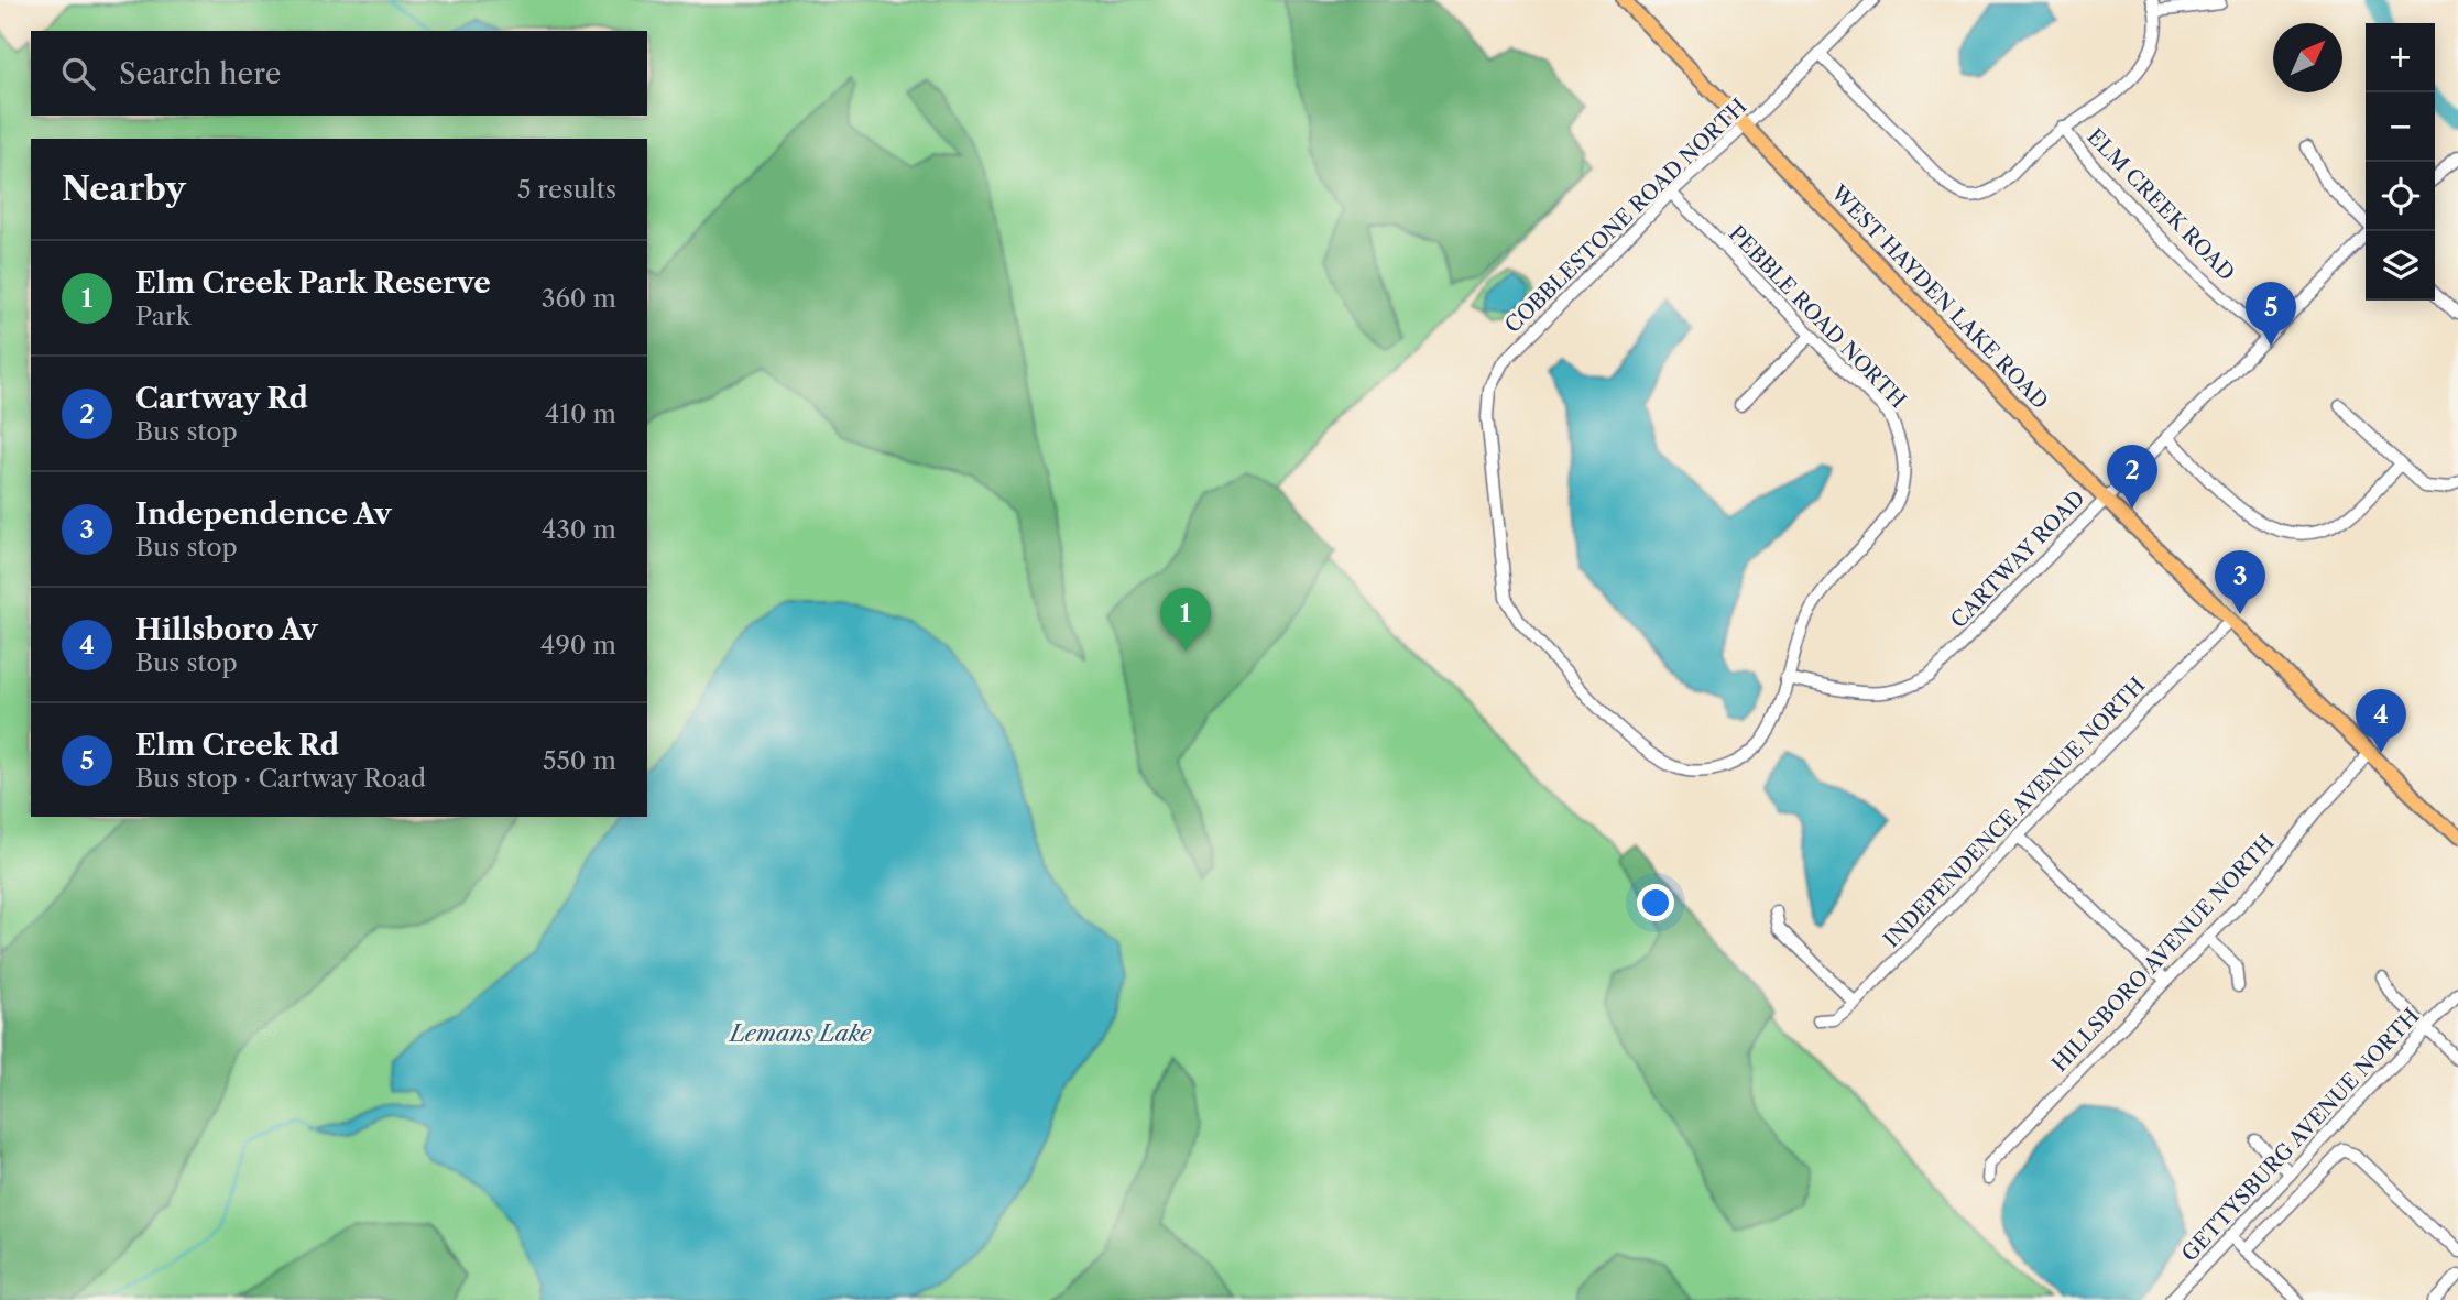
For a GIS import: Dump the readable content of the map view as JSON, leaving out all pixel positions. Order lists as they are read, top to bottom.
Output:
{
  "streets": {
    "main road": ["WEST HAYDEN LAKE ROAD"],
    "street": [
      "ELM CREEK ROAD",
      "COBBLESTONE ROAD NORTH",
      "PEBBLE ROAD NORTH",
      "CARTWAY ROAD",
      "INDEPENDENCE AVENUE NORTH",
      "HILLSBORO AVENUE NORTH",
      "GETTYSBURG AVENUE NORTH"
    ]
  },
  "crossings": [
    ["ELM CREEK ROAD", "CARTWAY ROAD"],
    ["COBBLESTONE ROAD NORTH", "WEST HAYDEN LAKE ROAD"],
    ["COBBLESTONE ROAD NORTH", "PEBBLE ROAD NORTH"],
    ["COBBLESTONE ROAD NORTH", "CARTWAY ROAD"],
    ["WEST HAYDEN LAKE ROAD", "CARTWAY ROAD"],
    ["WEST HAYDEN LAKE ROAD", "INDEPENDENCE AVENUE NORTH"],
    ["WEST HAYDEN LAKE ROAD", "HILLSBORO AVENUE NORTH"],
    ["PEBBLE ROAD NORTH", "CARTWAY ROAD"]
  ],
  "water": ["Lemans Lake"],
  "north": "top right",
  "page": {
    "map_buttons": ["+", "−"],
    "search": "Search here",
    "heading": ["Nearby", "5 results"],
    "list": [
      {
        "mark": "1",
        "name": "Elm Creek Park Reserve",
        "note": "Park",
        "value": "360 m"
      },
      {
        "mark": "2",
        "name": "Cartway Rd",
        "note": "Bus stop",
        "value": "410 m"
      },
      {
        "mark": "3",
        "name": "Independence Av",
        "note": "Bus stop",
        "value": "430 m"
      },
      {
        "mark": "4",
        "name": "Hillsboro Av",
        "note": "Bus stop",
        "value": "490 m"
      },
      {
        "mark": "5",
        "name": "Elm Creek Rd",
        "note": "Bus stop · Cartway Road",
        "value": "550 m"
      }
    ],
    "pins": [
      "5",
      "2",
      "3",
      "1",
      "4"
    ]
  }
}
